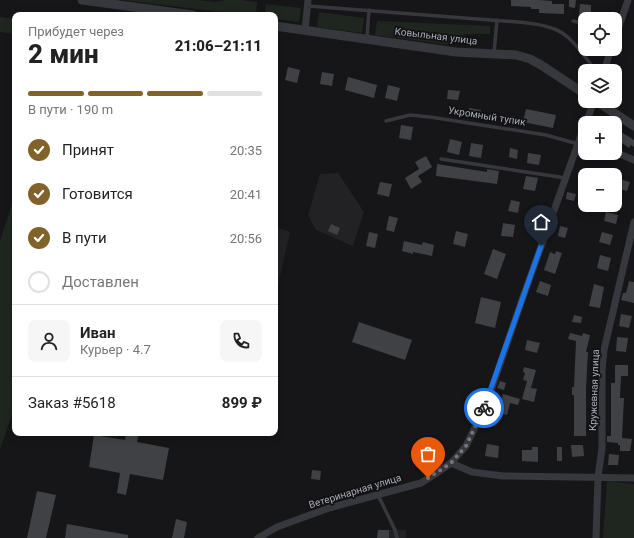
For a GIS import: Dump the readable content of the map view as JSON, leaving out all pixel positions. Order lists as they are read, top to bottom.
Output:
{
  "streets": {
    "street": ["Ковыльная улица", "Кружевная улица", "Ветеринарная улица"],
    "lane": ["Укромный тупик"]
  },
  "page": {
    "map_buttons": ["+", "−"],
    "heading": ["2 мин", "Прибудет через", "21:06–21:11"],
    "panel": [
      "Иван",
      "Курьер · 4.7",
      "Заказ #5618",
      "899 ₽"
    ],
    "bar": "В пути · 190 m",
    "list": [
      ["Принят", "20:35"],
      ["Готовится", "20:41"],
      ["В пути", "20:56"],
      "Доставлен"
    ]
  }
}
